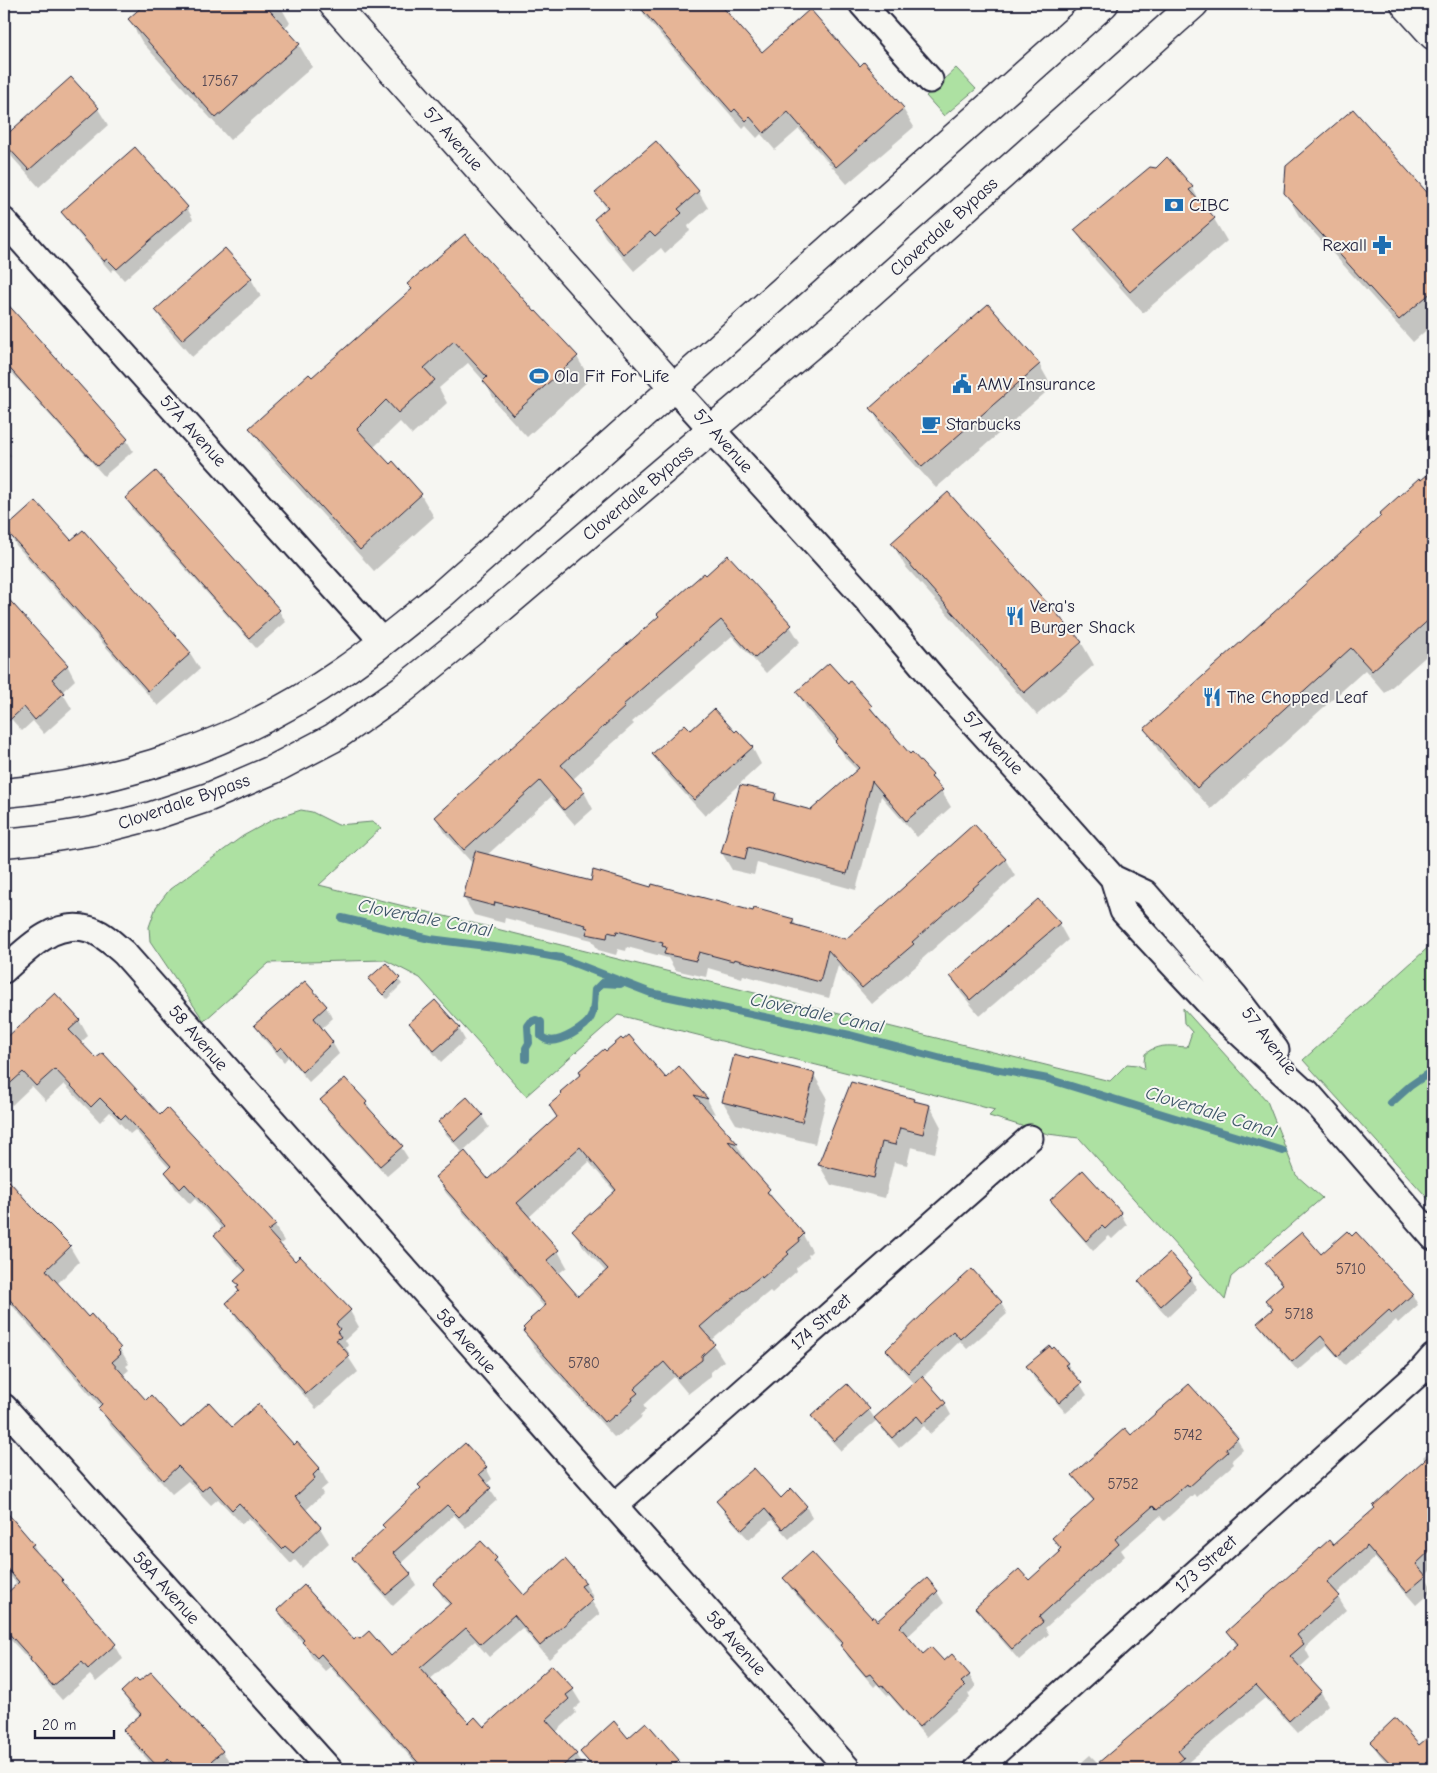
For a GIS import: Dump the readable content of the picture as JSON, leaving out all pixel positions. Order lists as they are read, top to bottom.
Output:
{
  "streets": {
    "main road": ["57 Avenue", "Cloverdale Bypass"],
    "street": [
      "57A Avenue",
      "58 Avenue",
      "174 Street",
      "173 Street",
      "58A Avenue"
    ]
  },
  "crossings": [
    ["57 Avenue", "Cloverdale Bypass"],
    ["58 Avenue", "174 Street"]
  ],
  "water": ["Cloverdale Canal"],
  "places": {
    "bank": ["CIBC"],
    "pharmacy": ["Rexall"],
    "sports": ["Ola Fit For Life"],
    "public building": ["AMV Insurance"],
    "cafe": ["Starbucks"],
    "restaurant": ["Vera's Burger Shack", "The Chopped Leaf"]
  },
  "house_numbers": [
    "17567",
    "5710",
    "5718",
    "5780",
    "5742",
    "5752"
  ],
  "scale_bar": "20 m"
}
